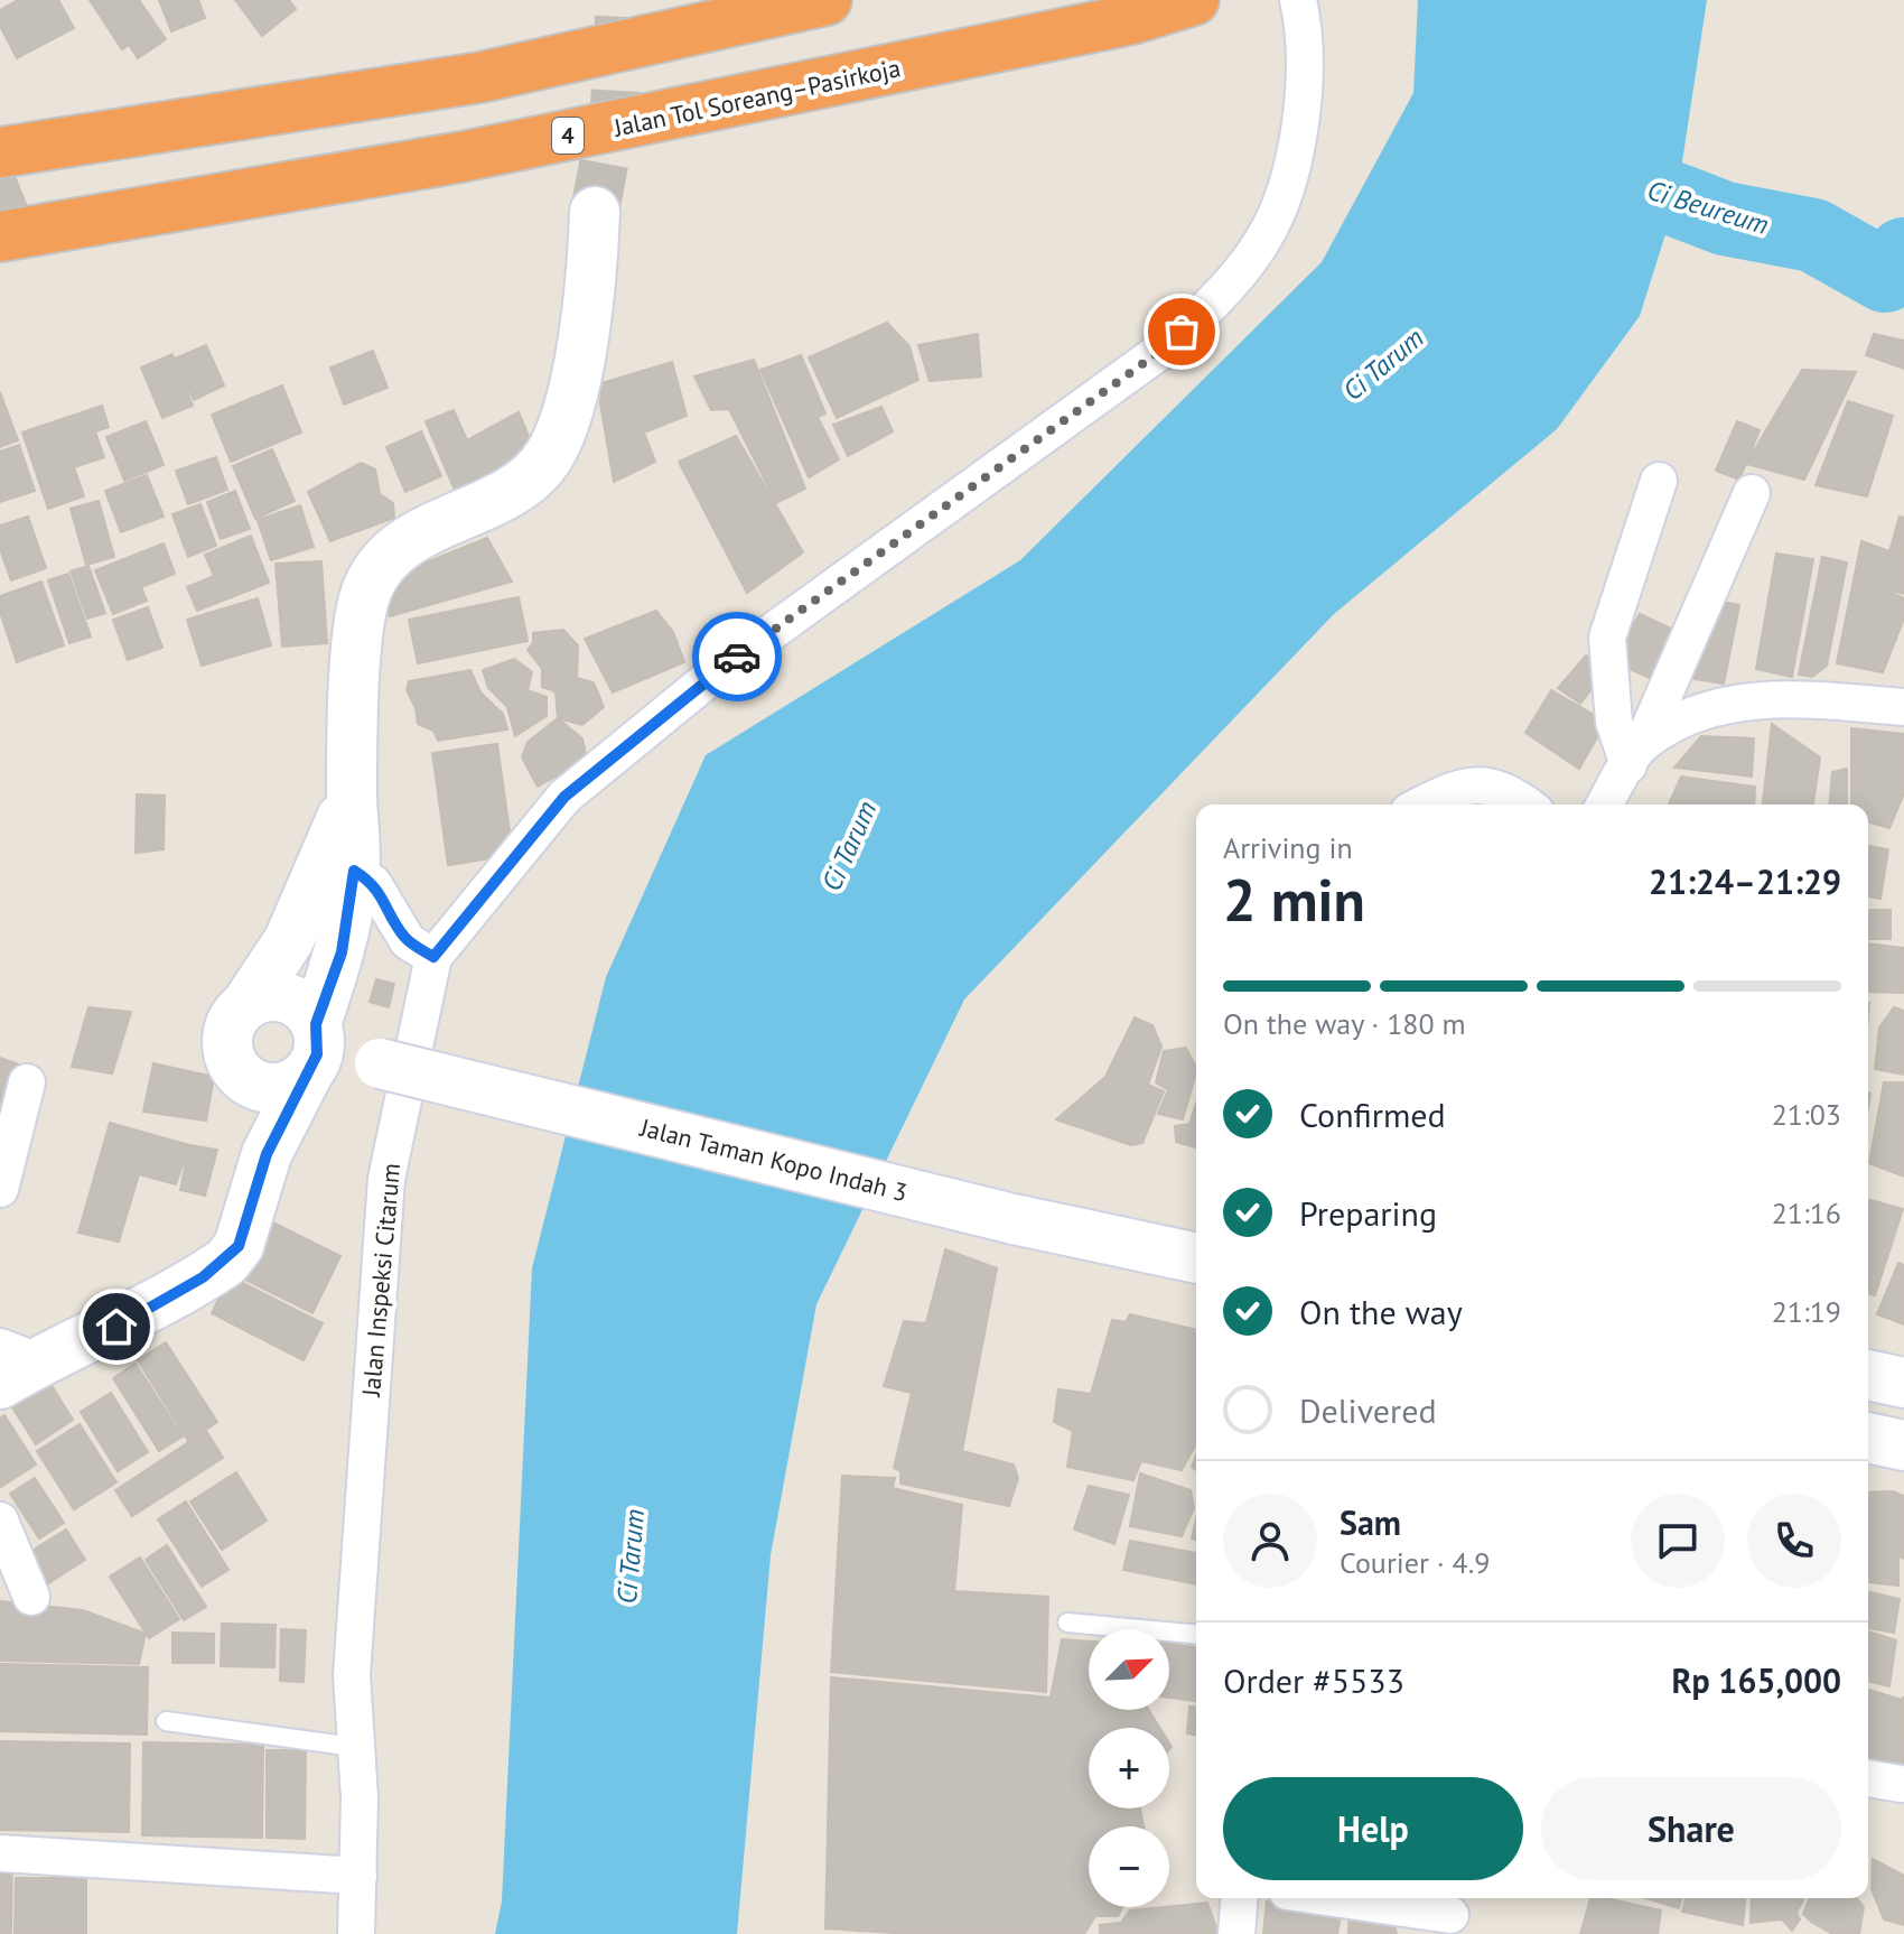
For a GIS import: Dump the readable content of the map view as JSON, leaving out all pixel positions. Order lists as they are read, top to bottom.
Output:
{
  "streets": {
    "highway": ["Jalan Tol Soreang–Pasirkoja", "4"],
    "main road": ["Jalan Taman Kopo Indah 3"],
    "street": ["Jalan Inspeksi Citarum"]
  },
  "water": ["Ci Beureum", "Ci Tarum"],
  "north": "top right",
  "page": {
    "heading": ["2 min", "Arriving in", "21:24–21:29"],
    "panel": [
      "Sam",
      "Courier · 4.9",
      "Order #5533",
      "Rp 165,000"
    ],
    "bar": "On the way · 180 m",
    "list": [
      ["Confirmed", "21:03"],
      ["Preparing", "21:16"],
      ["On the way", "21:19"],
      "Delivered"
    ],
    "map_buttons": ["+", "−"],
    "buttons": ["Help", "Share"]
  }
}
